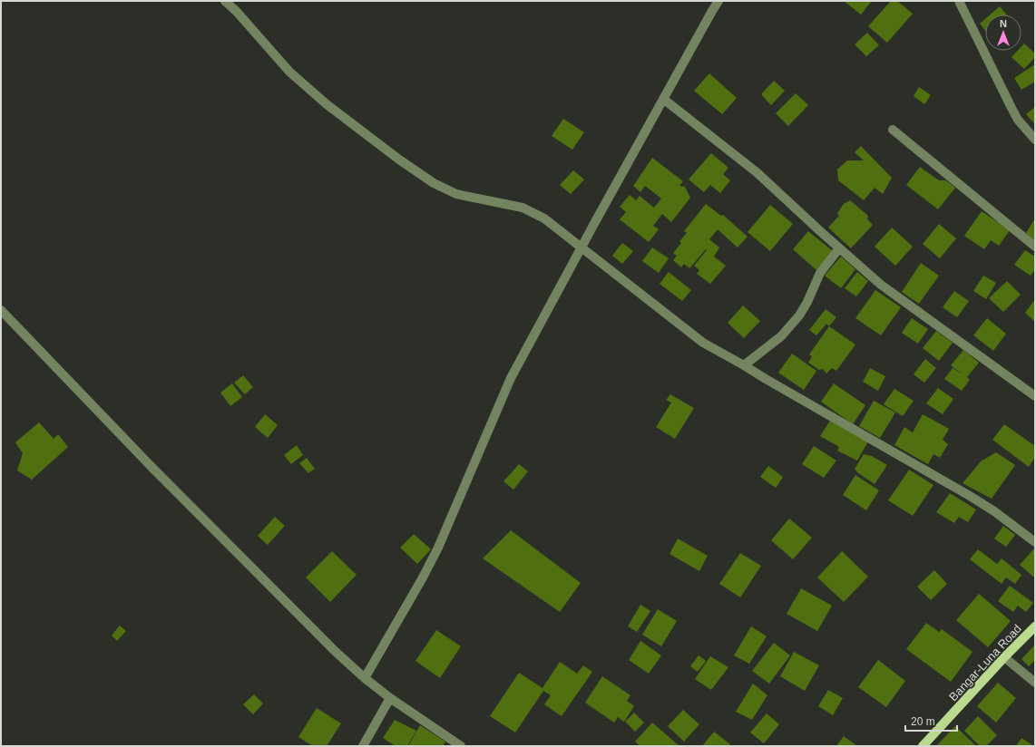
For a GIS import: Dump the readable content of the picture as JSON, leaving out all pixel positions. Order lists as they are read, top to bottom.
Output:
{
  "streets": {
    "main road": ["Bangar-Luna Road"]
  },
  "scale_bar": "20 m",
  "north": "top"
}
